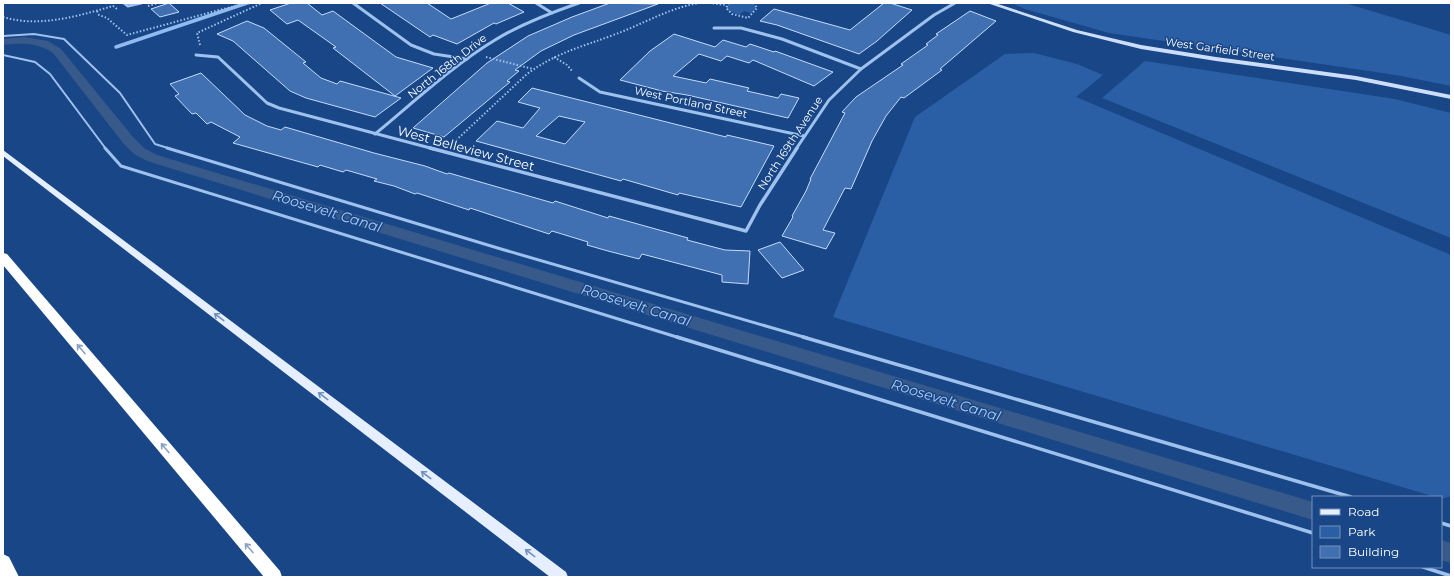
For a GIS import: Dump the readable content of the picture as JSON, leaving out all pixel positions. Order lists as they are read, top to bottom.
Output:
{
  "streets": {
    "street": [
      "West Garfield Street",
      "North 168th Drive",
      "West Portland Street",
      "North 169th Avenue",
      "West Belleview Street"
    ]
  },
  "crossings": [
    ["North 168th Drive", "West Belleview Street"],
    ["West Portland Street", "North 169th Avenue"],
    ["North 169th Avenue", "West Belleview Street"]
  ],
  "water": ["Roosevelt Canal"],
  "legend": ["Road", "Park", "Building"]
}
